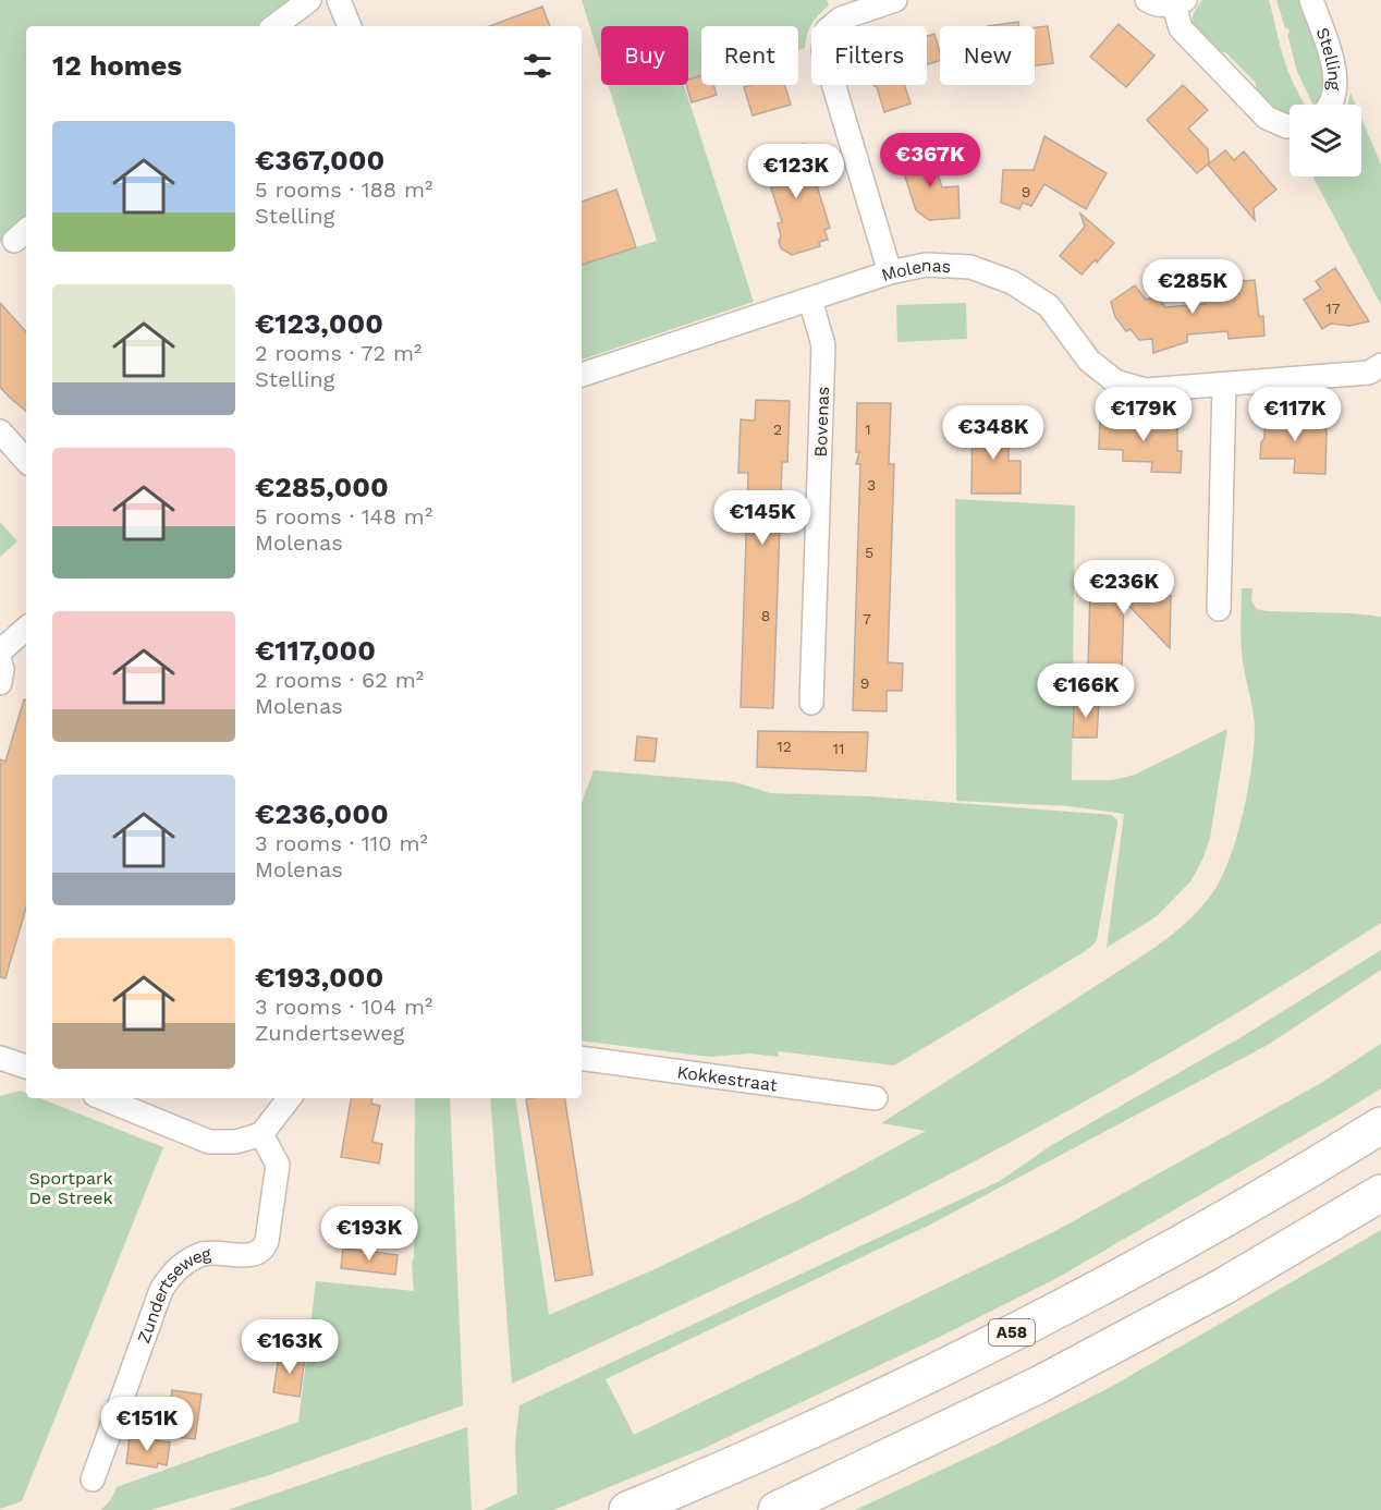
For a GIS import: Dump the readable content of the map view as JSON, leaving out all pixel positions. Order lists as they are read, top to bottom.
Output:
{
  "streets": {
    "highway": ["A58"],
    "street": [
      "Stelling",
      "Molenas",
      "Bovenas",
      "Kokkestraat",
      "Zundertseweg"
    ]
  },
  "crossings": [
    ["Molenas", "Bovenas"]
  ],
  "parks": ["Sportpark De Streek"],
  "house_numbers": [
    "9",
    "17",
    "2",
    "1",
    "3",
    "5",
    "8",
    "7",
    "9",
    "12",
    "11"
  ],
  "page": {
    "chip": [
      "Buy",
      "Rent",
      "Filters",
      "New"
    ],
    "heading": "12 homes",
    "list": [
      {
        "name": "€367,000",
        "note": "5 rooms · 188 m² · Stelling"
      },
      {
        "name": "€123,000",
        "note": "2 rooms · 72 m² · Stelling"
      },
      {
        "name": "€285,000",
        "note": "5 rooms · 148 m² · Molenas"
      },
      {
        "name": "€117,000",
        "note": "2 rooms · 62 m² · Molenas"
      },
      {
        "name": "€236,000",
        "note": "3 rooms · 110 m² · Molenas"
      },
      {
        "name": "€193,000",
        "note": "3 rooms · 104 m² · Zundertseweg"
      }
    ],
    "price": [
      "€367K",
      "€123K",
      "€285K",
      "€179K",
      "€117K",
      "€348K",
      "€145K",
      "€236K",
      "€166K",
      "€193K",
      "€163K",
      "€151K"
    ]
  }
}
